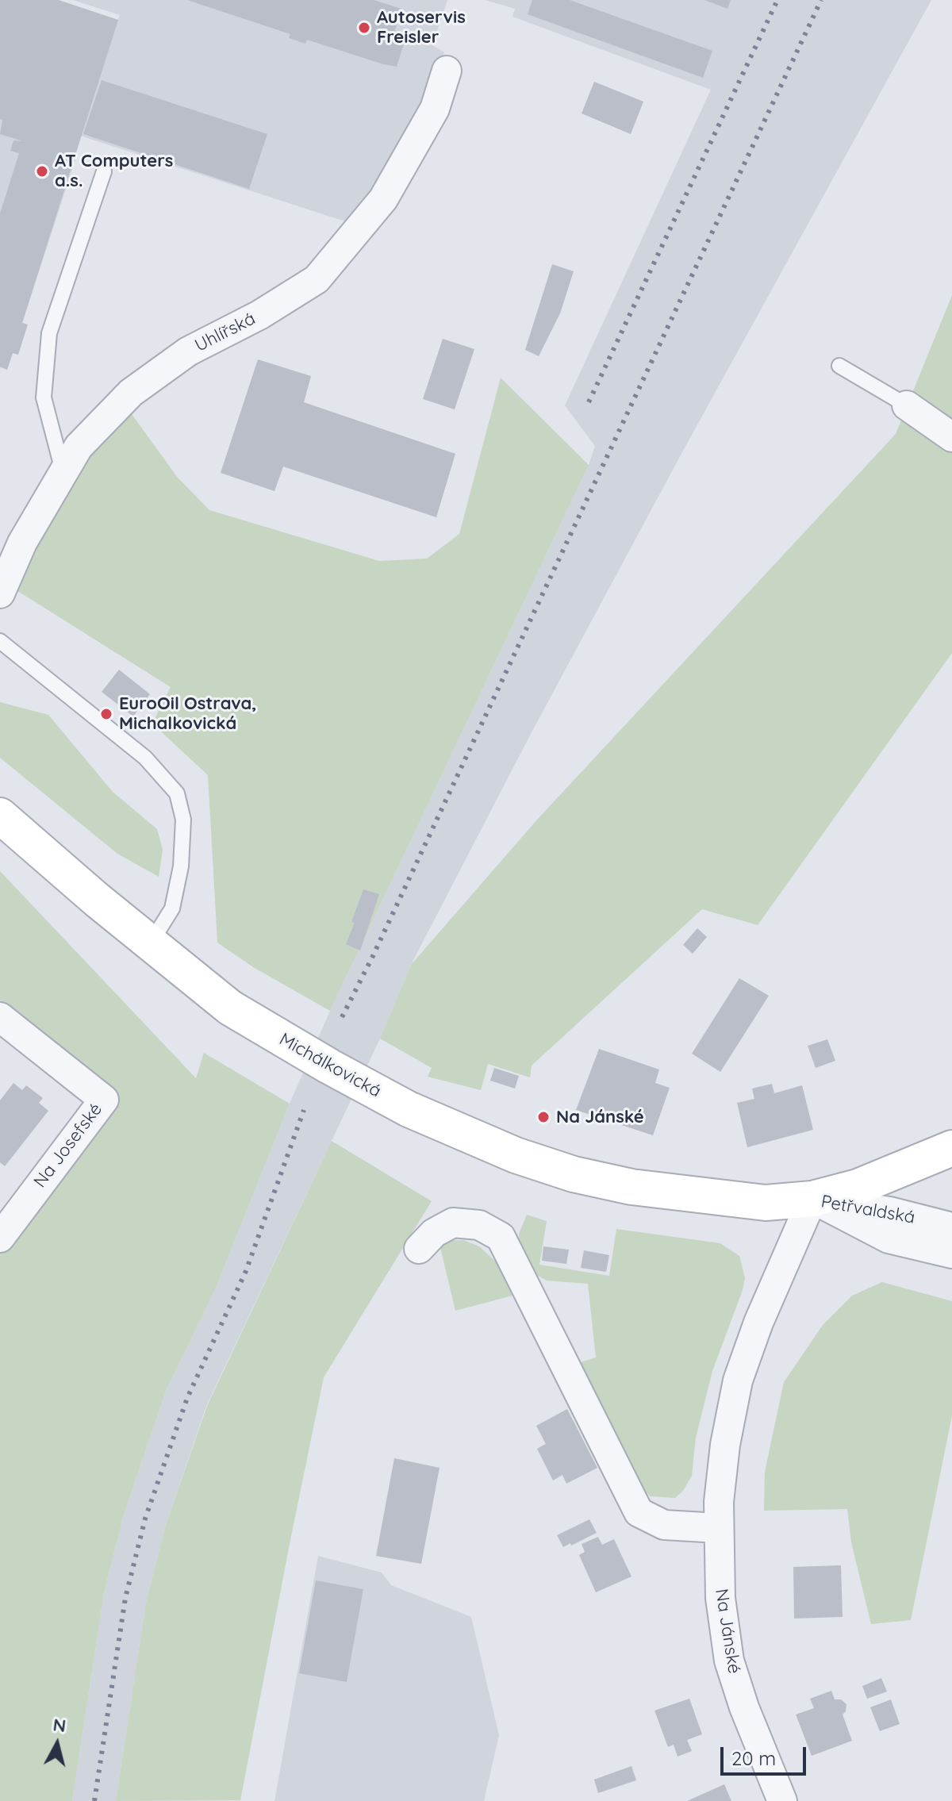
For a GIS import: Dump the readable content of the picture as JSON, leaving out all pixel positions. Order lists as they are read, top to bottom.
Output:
{
  "streets": {
    "street": [
      "Uhlířská",
      "Michálkovická",
      "Na Josefské",
      "Petřvaldská",
      "Na Jánské"
    ]
  },
  "crossings": [
    ["Michálkovická", "Petřvaldská"],
    ["Michálkovická", "Na Jánské"],
    ["Petřvaldská", "Na Jánské"]
  ],
  "places": [
    "Autoservis Freisler",
    "AT Computers a.s.",
    "EuroOil Ostrava, Michalkovická",
    "Na Jánské"
  ],
  "scale_bar": "20 m",
  "north": "top"
}
